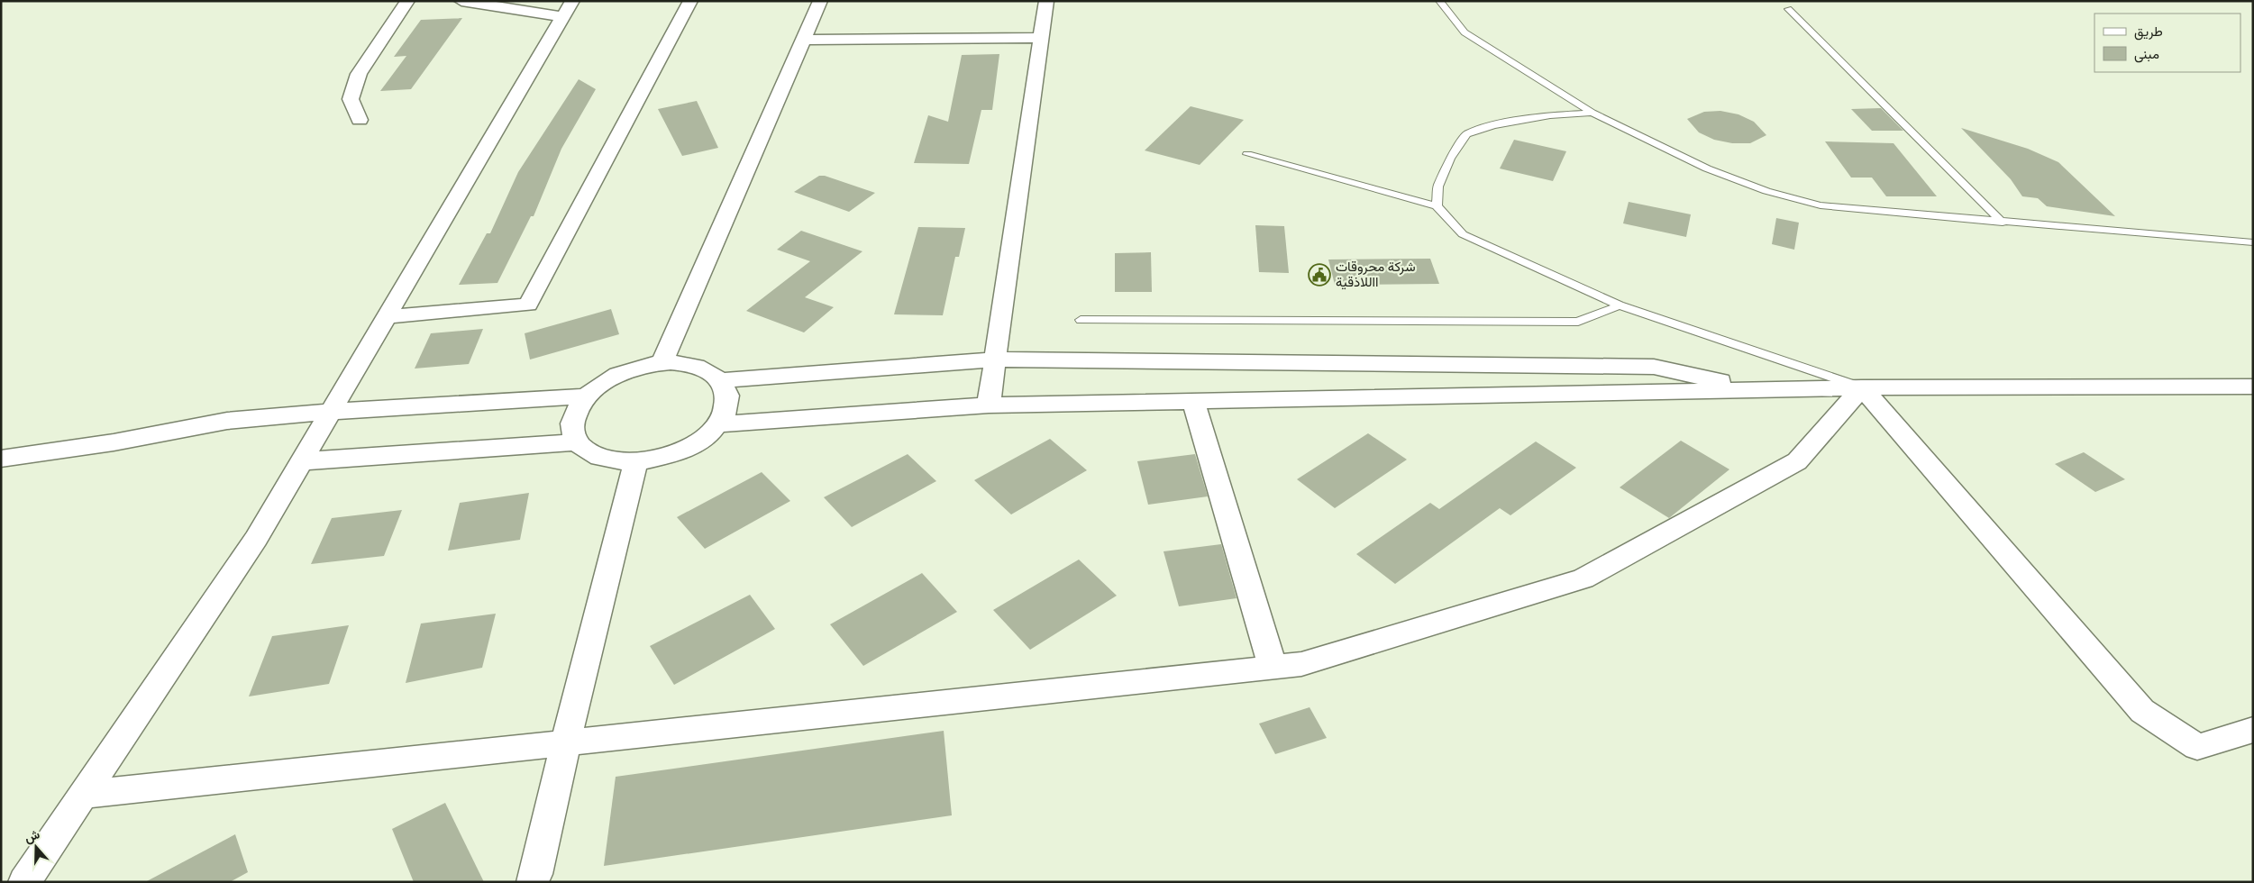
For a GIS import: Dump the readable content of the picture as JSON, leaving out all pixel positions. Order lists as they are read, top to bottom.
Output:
{
  "places": {
    "public building": ["شركة محروقات االلاذقية"]
  },
  "legend": ["طريق", "مبنى"],
  "north": "top"
}
